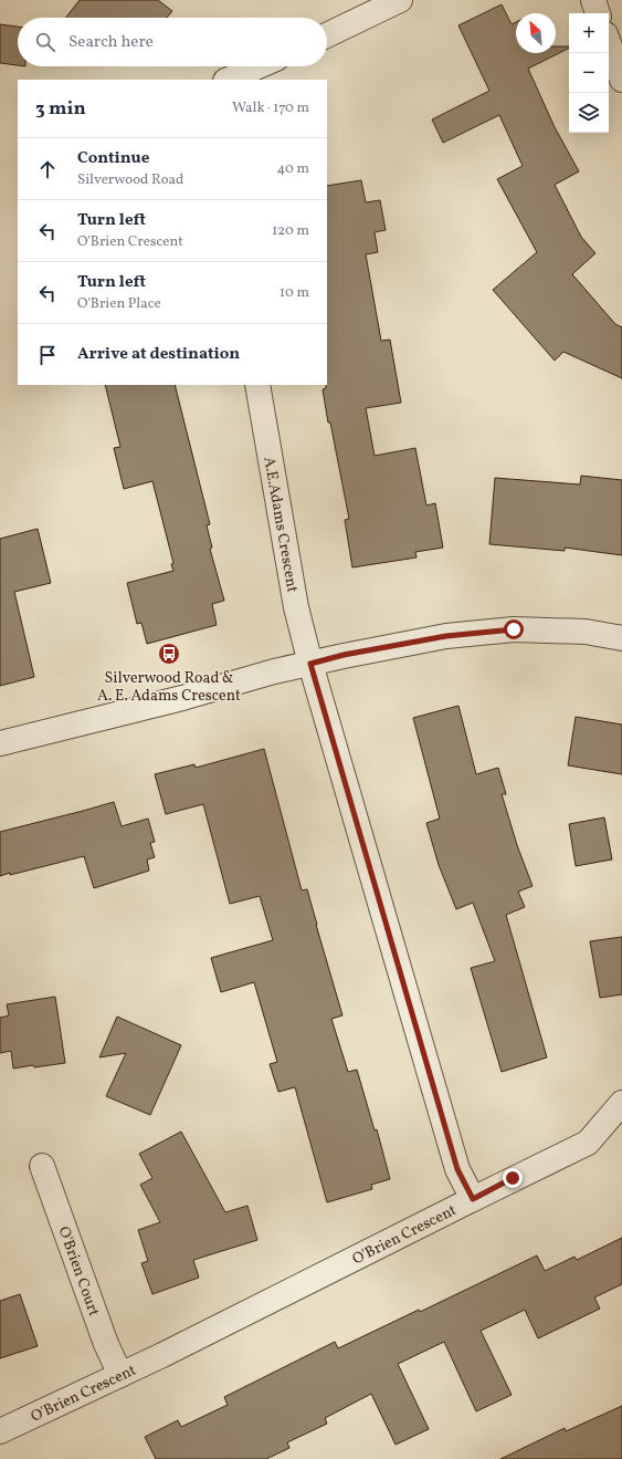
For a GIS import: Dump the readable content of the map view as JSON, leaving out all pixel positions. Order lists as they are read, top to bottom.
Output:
{
  "streets": {
    "street": ["A.E.Adams Crescent", "O'Brien Crescent", "O'Brien Court"]
  },
  "crossings": [
    ["A.E.Adams Crescent", "O'Brien Crescent"],
    ["O'Brien Crescent", "O'Brien Court"]
  ],
  "places": {
    "bus stop": ["Silverwood Road & A. E. Adams Crescent"]
  },
  "north": "top left",
  "page": {
    "map_buttons": ["+", "−"],
    "search": "Search here",
    "heading": ["3 min", "Walk · 170 m"],
    "list": [
      ["Continue", "Silverwood Road", "40 m"],
      ["Turn left", "O'Brien Crescent", "120 m"],
      ["Turn left", "O'Brien Place", "10 m"],
      "Arrive at destination"
    ]
  }
}
